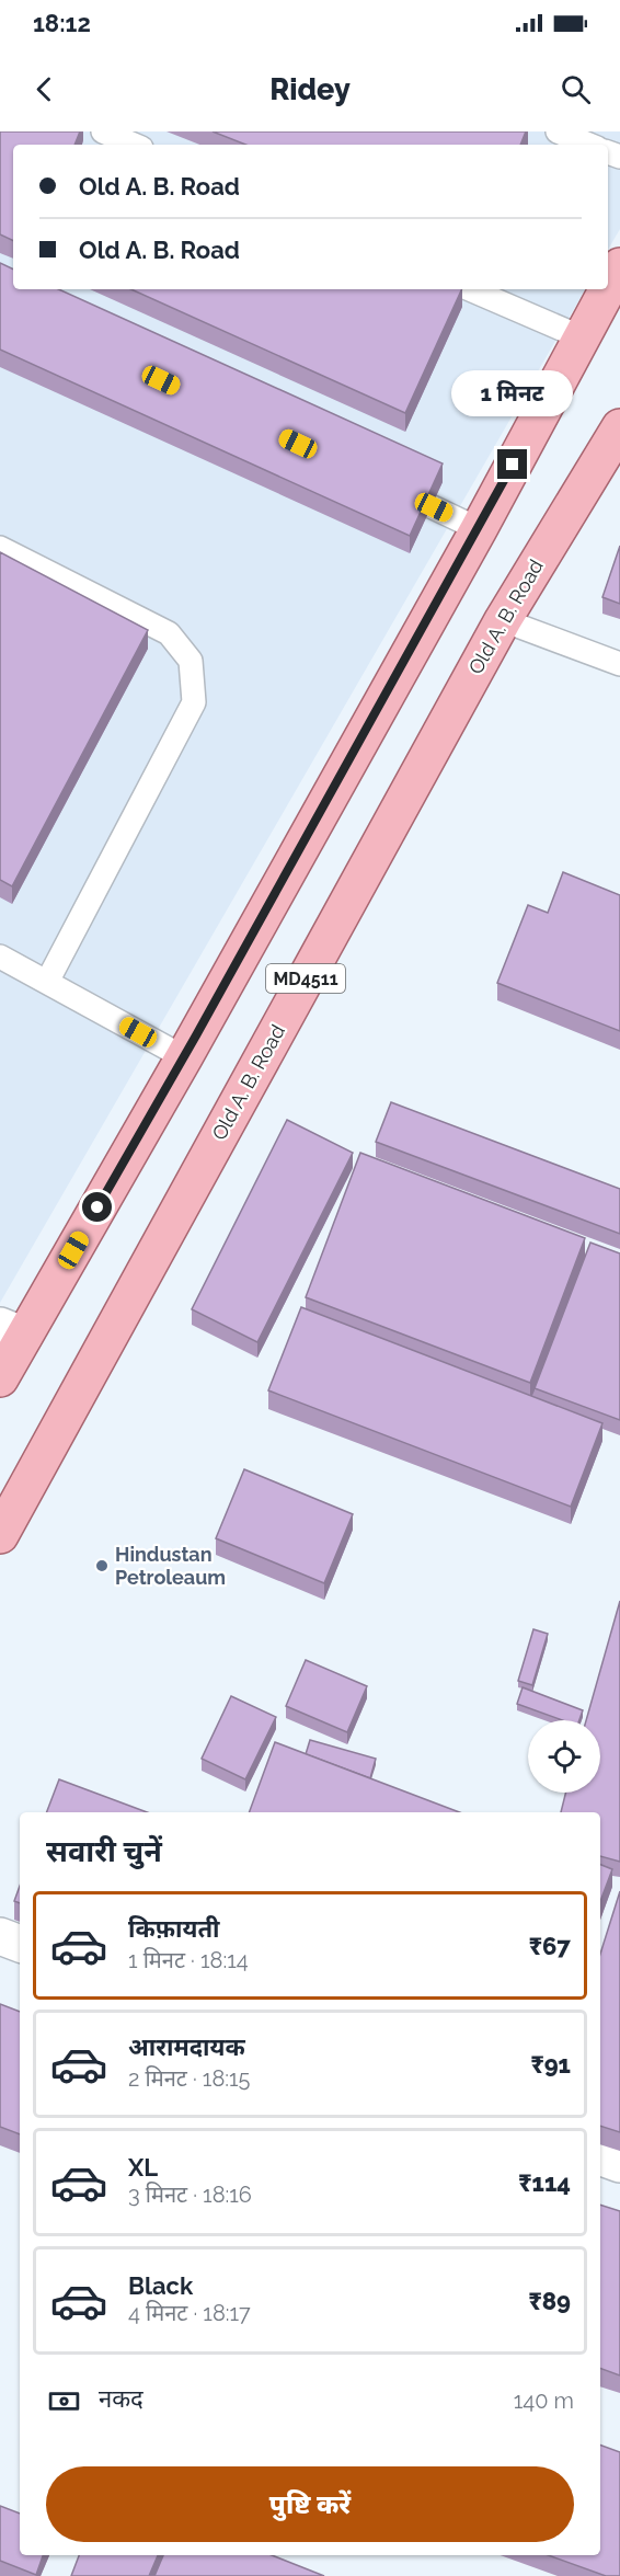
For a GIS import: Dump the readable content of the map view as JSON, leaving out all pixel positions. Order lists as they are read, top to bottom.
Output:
{
  "streets": {
    "main road": ["Old A. B. Road", "MD4511"]
  },
  "places": ["Hindustan Petroleaum"],
  "page": {
    "status": "18:12",
    "header": "Ridey",
    "banner": ["Old A. B. Road", "Old A. B. Road"],
    "bubble": "1 मिनट",
    "heading": "सवारी चुनें",
    "list": [
      {
        "name": "किफ़ायती",
        "note": "1 मिनट · 18:14",
        "value": "₹67"
      },
      {
        "name": "आरामदायक",
        "note": "2 मिनट · 18:15",
        "value": "₹91"
      },
      {
        "name": "XL",
        "note": "3 मिनट · 18:16",
        "value": "₹114"
      },
      {
        "name": "Black",
        "note": "4 मिनट · 18:17",
        "value": "₹89"
      }
    ],
    "pay": ["नकद", "140 m"],
    "buttons": "पुष्टि करें"
  }
}
